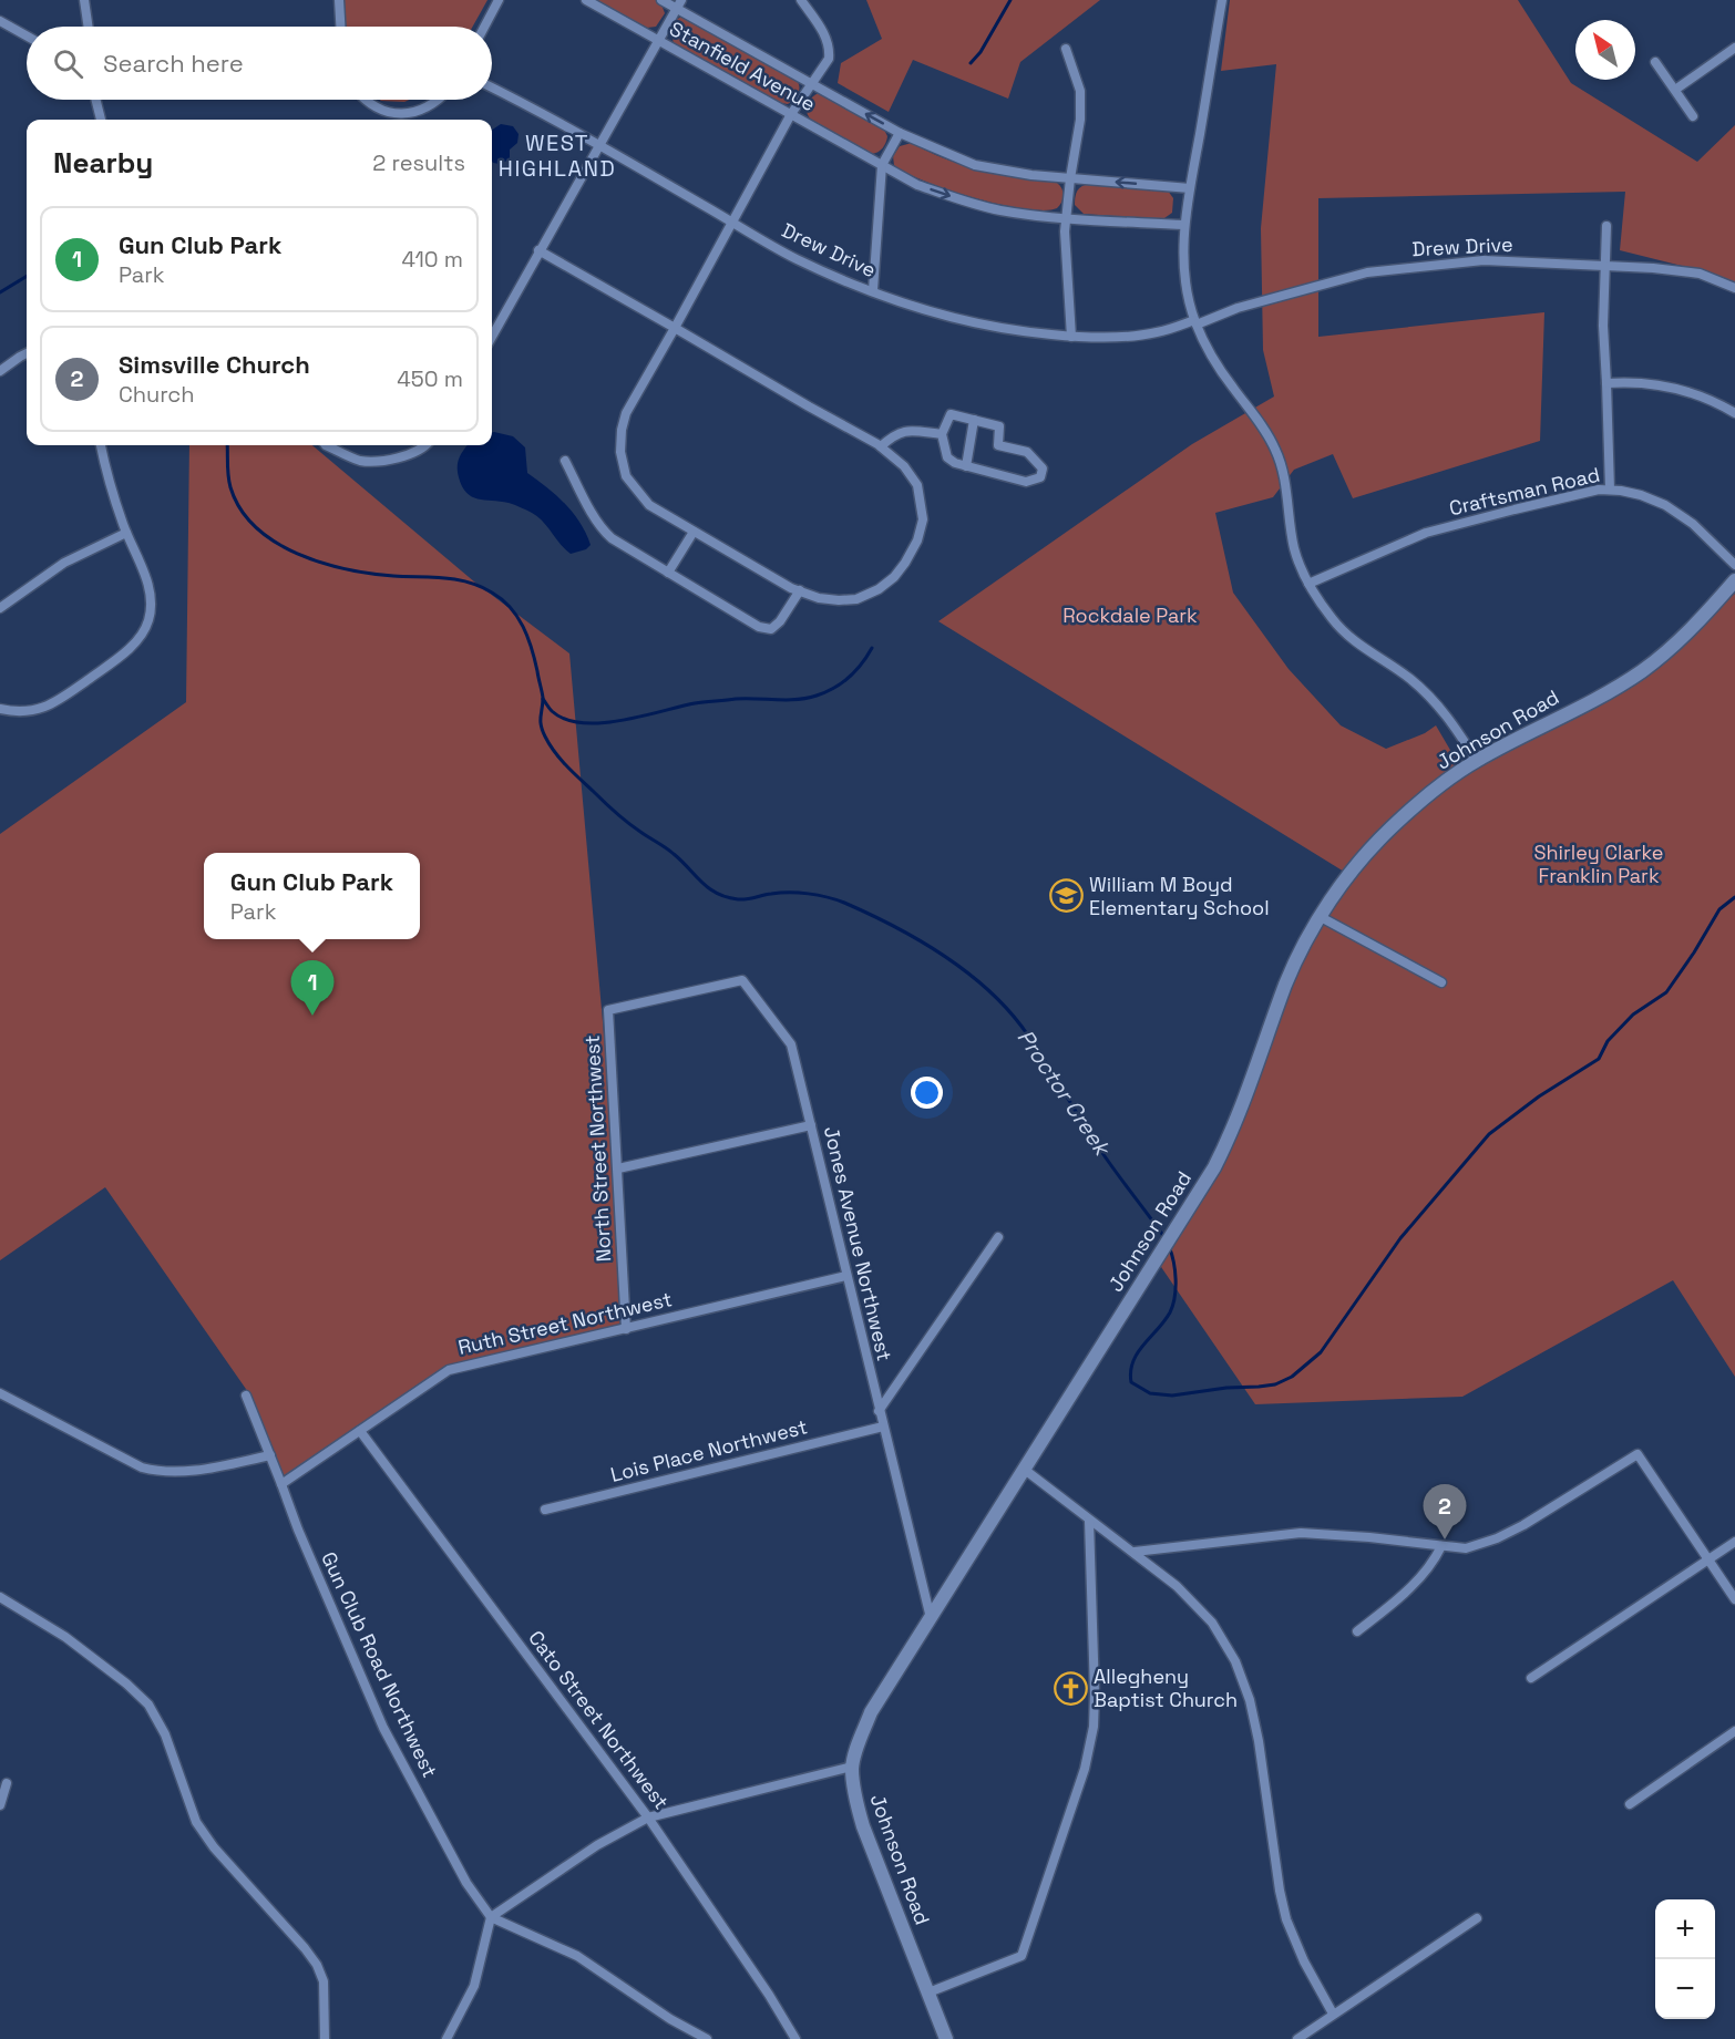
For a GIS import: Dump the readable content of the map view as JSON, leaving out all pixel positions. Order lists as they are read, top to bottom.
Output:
{
  "streets": {
    "street": [
      "Stanfield Avenue",
      "Drew Drive",
      "Craftsman Road",
      "Johnson Road",
      "North Street Northwest",
      "Jones Avenue Northwest",
      "Ruth Street Northwest",
      "Lois Place Northwest",
      "Gun Club Road Northwest",
      "Cato Street Northwest"
    ]
  },
  "crossings": [
    ["Johnson Road", "Jones Avenue Northwest"],
    ["North Street Northwest", "Jones Avenue Northwest"],
    ["North Street Northwest", "Ruth Street Northwest"],
    ["Jones Avenue Northwest", "Ruth Street Northwest"],
    ["Jones Avenue Northwest", "Lois Place Northwest"],
    ["Ruth Street Northwest", "Gun Club Road Northwest"],
    ["Ruth Street Northwest", "Cato Street Northwest"]
  ],
  "districts": ["WEST HIGHLAND"],
  "water": ["Proctor Creek"],
  "parks": ["Rockdale Park", "Shirley Clarke Franklin Park"],
  "places": {
    "school or university": ["William M Boyd Elementary School"],
    "church": ["Allegheny Baptist Church"]
  },
  "north": "top left",
  "page": {
    "search": "Search here",
    "heading": ["Nearby", "2 results"],
    "list": [
      {
        "mark": "1",
        "name": "Gun Club Park",
        "note": "Park",
        "value": "410 m"
      },
      {
        "mark": "2",
        "name": "Simsville Church",
        "note": "Church",
        "value": "450 m"
      }
    ],
    "popup": ["Gun Club Park", "Park"],
    "pins": ["1", "2"],
    "map_buttons": ["+", "−"]
  }
}
